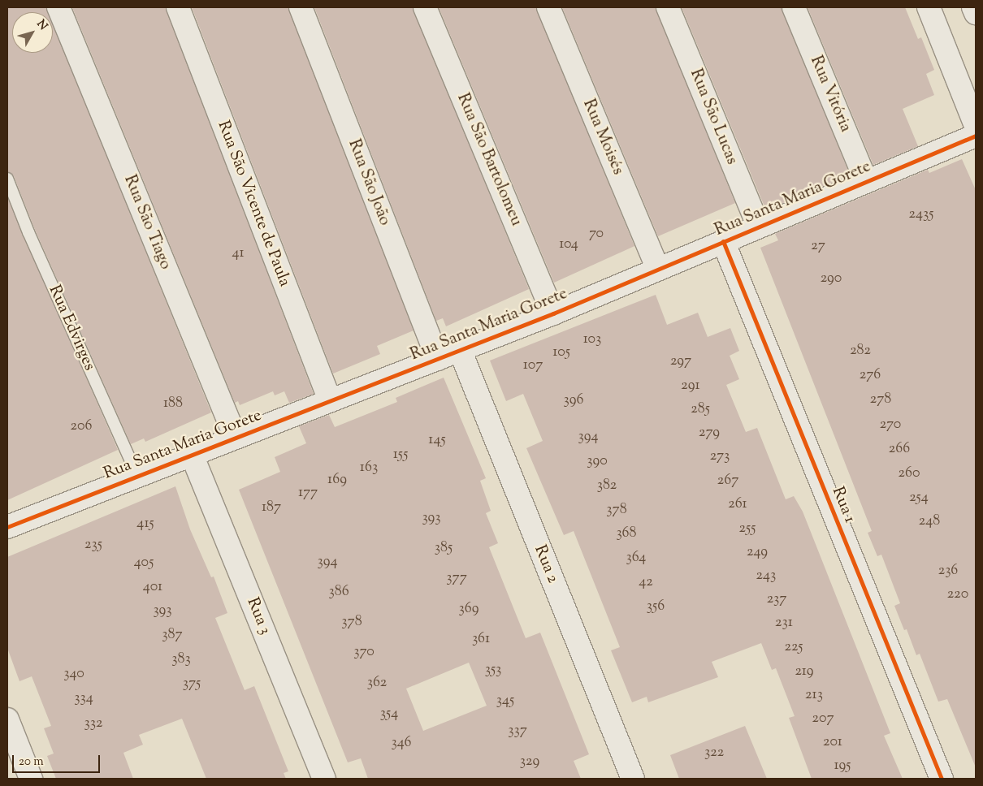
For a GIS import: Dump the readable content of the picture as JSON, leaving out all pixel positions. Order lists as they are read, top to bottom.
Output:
{
  "streets": {
    "street": [
      "Rua Vitória",
      "Rua São Lucas",
      "Rua Moisés",
      "Rua São Bartolomeu",
      "Rua São João",
      "Rua Santa Maria Gorete",
      "Rua São Vicente de Paula",
      "Rua São Tiago",
      "Rua 1",
      "Rua 2",
      "Rua 3"
    ],
    "lane": ["Rua Edvirges"]
  },
  "crossings": [
    ["Rua Vitória", "Rua Santa Maria Gorete"],
    ["Rua São Lucas", "Rua Santa Maria Gorete"],
    ["Rua Moisés", "Rua Santa Maria Gorete"],
    ["Rua São Bartolomeu", "Rua Santa Maria Gorete"],
    ["Rua São João", "Rua Santa Maria Gorete"],
    ["Rua Santa Maria Gorete", "Rua São Vicente de Paula"],
    ["Rua Santa Maria Gorete", "Rua São Tiago"],
    ["Rua Santa Maria Gorete", "Rua Edvirges"],
    ["Rua Santa Maria Gorete", "Rua 1"],
    ["Rua Santa Maria Gorete", "Rua 2"],
    ["Rua Santa Maria Gorete", "Rua 3"]
  ],
  "house_numbers": [
    "2435",
    "70",
    "104",
    "27",
    "41",
    "290",
    "103",
    "282",
    "105",
    "297",
    "107",
    "276",
    "291",
    "278",
    "396",
    "188",
    "285",
    "270",
    "206",
    "279",
    "394",
    "145",
    "266",
    "155",
    "273",
    "390",
    "163",
    "260",
    "169",
    "267",
    "382",
    "177",
    "254",
    "261",
    "187",
    "378",
    "393",
    "248",
    "415",
    "255",
    "368",
    "235",
    "385",
    "249",
    "364",
    "394",
    "405",
    "236",
    "243",
    "377",
    "42",
    "401",
    "386",
    "220",
    "237",
    "356",
    "369",
    "393",
    "378",
    "231",
    "387",
    "361",
    "225",
    "370",
    "383",
    "353",
    "219",
    "340",
    "362",
    "375",
    "213",
    "334",
    "345",
    "354",
    "207",
    "332",
    "337",
    "201",
    "346",
    "322",
    "329",
    "195"
  ],
  "scale_bar": "20 m",
  "north": "top right"
}
